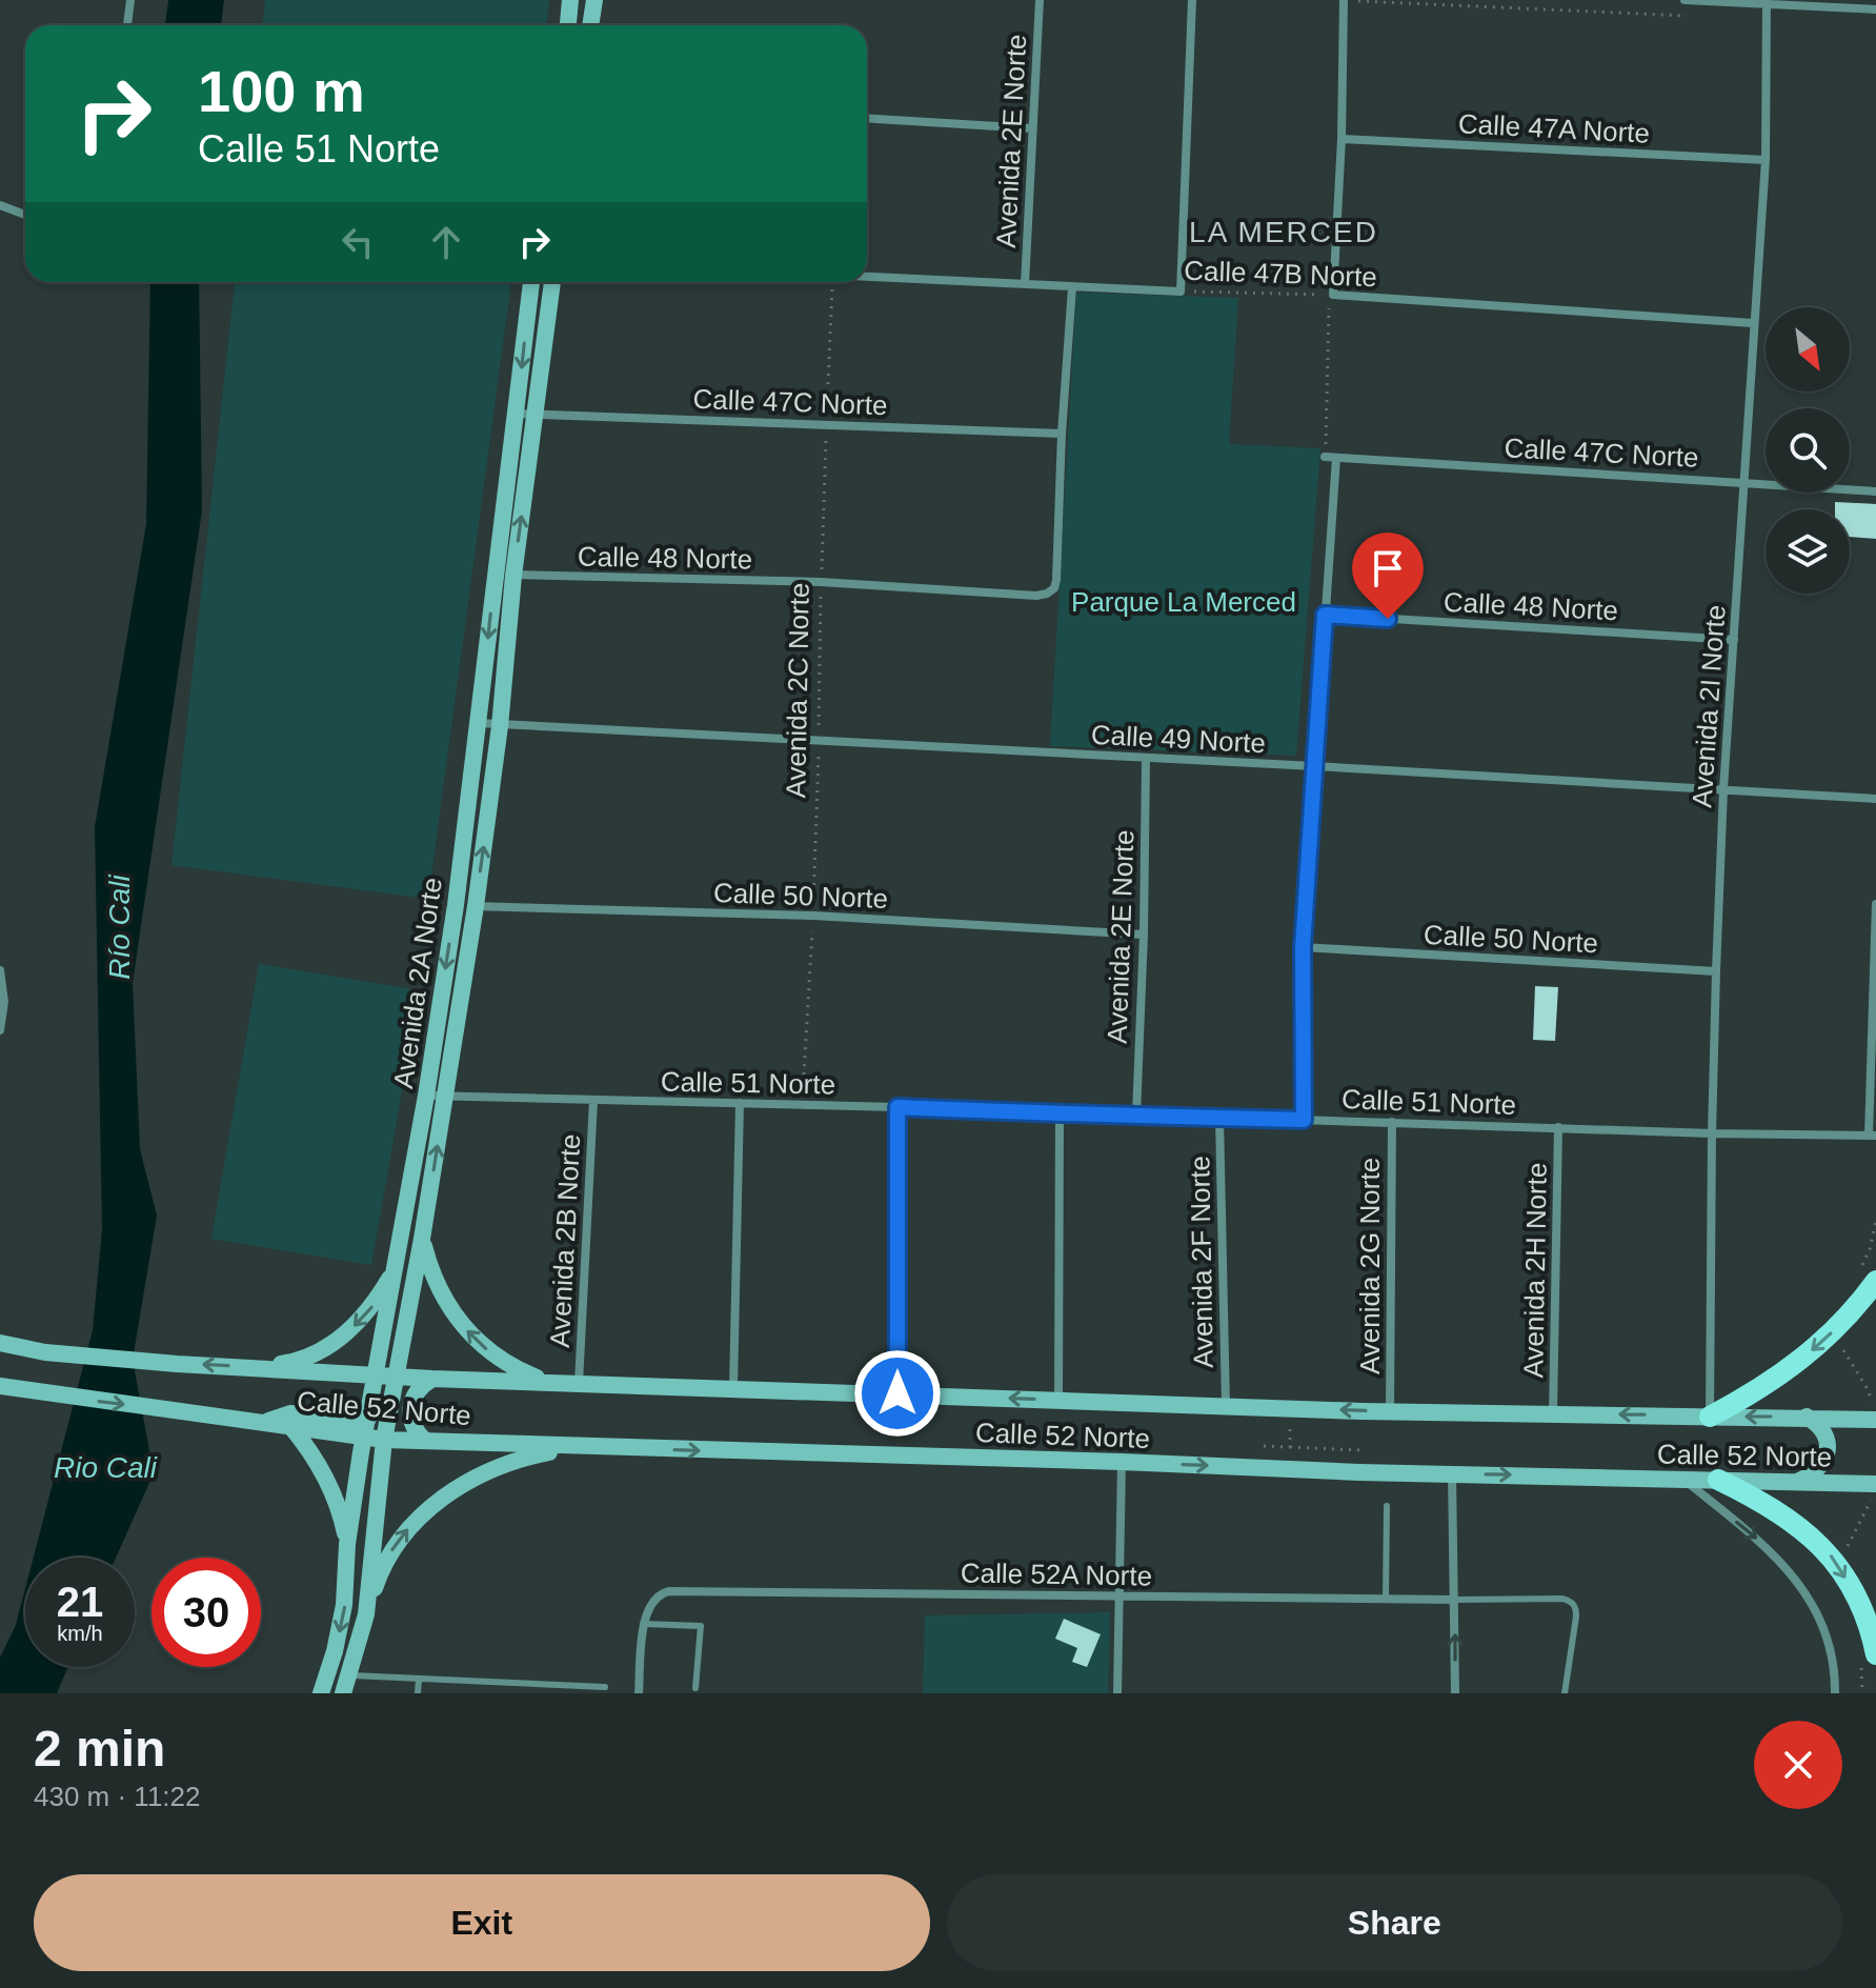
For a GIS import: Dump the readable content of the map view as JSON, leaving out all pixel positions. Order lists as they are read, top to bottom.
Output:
{
  "streets": {
    "main road": ["Avenida 2A Norte", "Calle 52 Norte"],
    "street": [
      "Calle 47A Norte",
      "Avenida 2E Norte",
      "Calle 47B Norte",
      "Calle 47C Norte",
      "Calle 48 Norte",
      "Avenida 2I Norte",
      "Calle 49 Norte",
      "Calle 50 Norte",
      "Calle 51 Norte",
      "Avenida 2B Norte",
      "Avenida 2F Norte",
      "Avenida 2G Norte",
      "Avenida 2H Norte",
      "Calle 52A Norte"
    ],
    "path": ["Avenida 2C Norte"]
  },
  "crossings": [
    ["Calle 47A Norte", "Avenida 2I Norte"],
    ["Avenida 2E Norte", "Calle 47B Norte"],
    ["Avenida 2E Norte", "Calle 49 Norte"],
    ["Avenida 2E Norte", "Calle 50 Norte"],
    ["Avenida 2E Norte", "Calle 51 Norte"],
    ["Calle 47B Norte", "Avenida 2I Norte"],
    ["Calle 47C Norte", "Calle 48 Norte"],
    ["Calle 47C Norte", "Avenida 2C Norte"],
    ["Calle 47C Norte", "Avenida 2I Norte"],
    ["Calle 47C Norte", "Avenida 2A Norte"],
    ["Calle 48 Norte", "Avenida 2C Norte"],
    ["Calle 48 Norte", "Avenida 2I Norte"],
    ["Calle 48 Norte", "Avenida 2A Norte"],
    ["Avenida 2C Norte", "Calle 49 Norte"],
    ["Avenida 2C Norte", "Calle 50 Norte"],
    ["Avenida 2C Norte", "Calle 51 Norte"],
    ["Avenida 2I Norte", "Calle 49 Norte"],
    ["Avenida 2I Norte", "Calle 50 Norte"],
    ["Avenida 2I Norte", "Calle 51 Norte"],
    ["Avenida 2I Norte", "Calle 52 Norte"],
    ["Calle 49 Norte", "Avenida 2A Norte"],
    ["Calle 50 Norte", "Avenida 2A Norte"],
    ["Avenida 2A Norte", "Calle 51 Norte"],
    ["Avenida 2A Norte", "Calle 52 Norte"],
    ["Calle 51 Norte", "Avenida 2B Norte"],
    ["Calle 51 Norte", "Avenida 2F Norte"],
    ["Calle 51 Norte", "Avenida 2G Norte"],
    ["Calle 51 Norte", "Avenida 2H Norte"],
    ["Avenida 2B Norte", "Calle 52 Norte"],
    ["Avenida 2F Norte", "Calle 52 Norte"],
    ["Avenida 2G Norte", "Calle 52 Norte"],
    ["Avenida 2H Norte", "Calle 52 Norte"]
  ],
  "districts": ["LA MERCED"],
  "water": ["Río Cali", "Rio Cali"],
  "parks": ["Parque La Merced"],
  "north": "bottom right",
  "page": {
    "turn": ["100 m", "Calle 51 Norte"],
    "speed": "21 km/h",
    "limit": "30",
    "heading": ["2 min", "430 m · 11:22"],
    "buttons": ["Exit", "Share"]
  }
}
